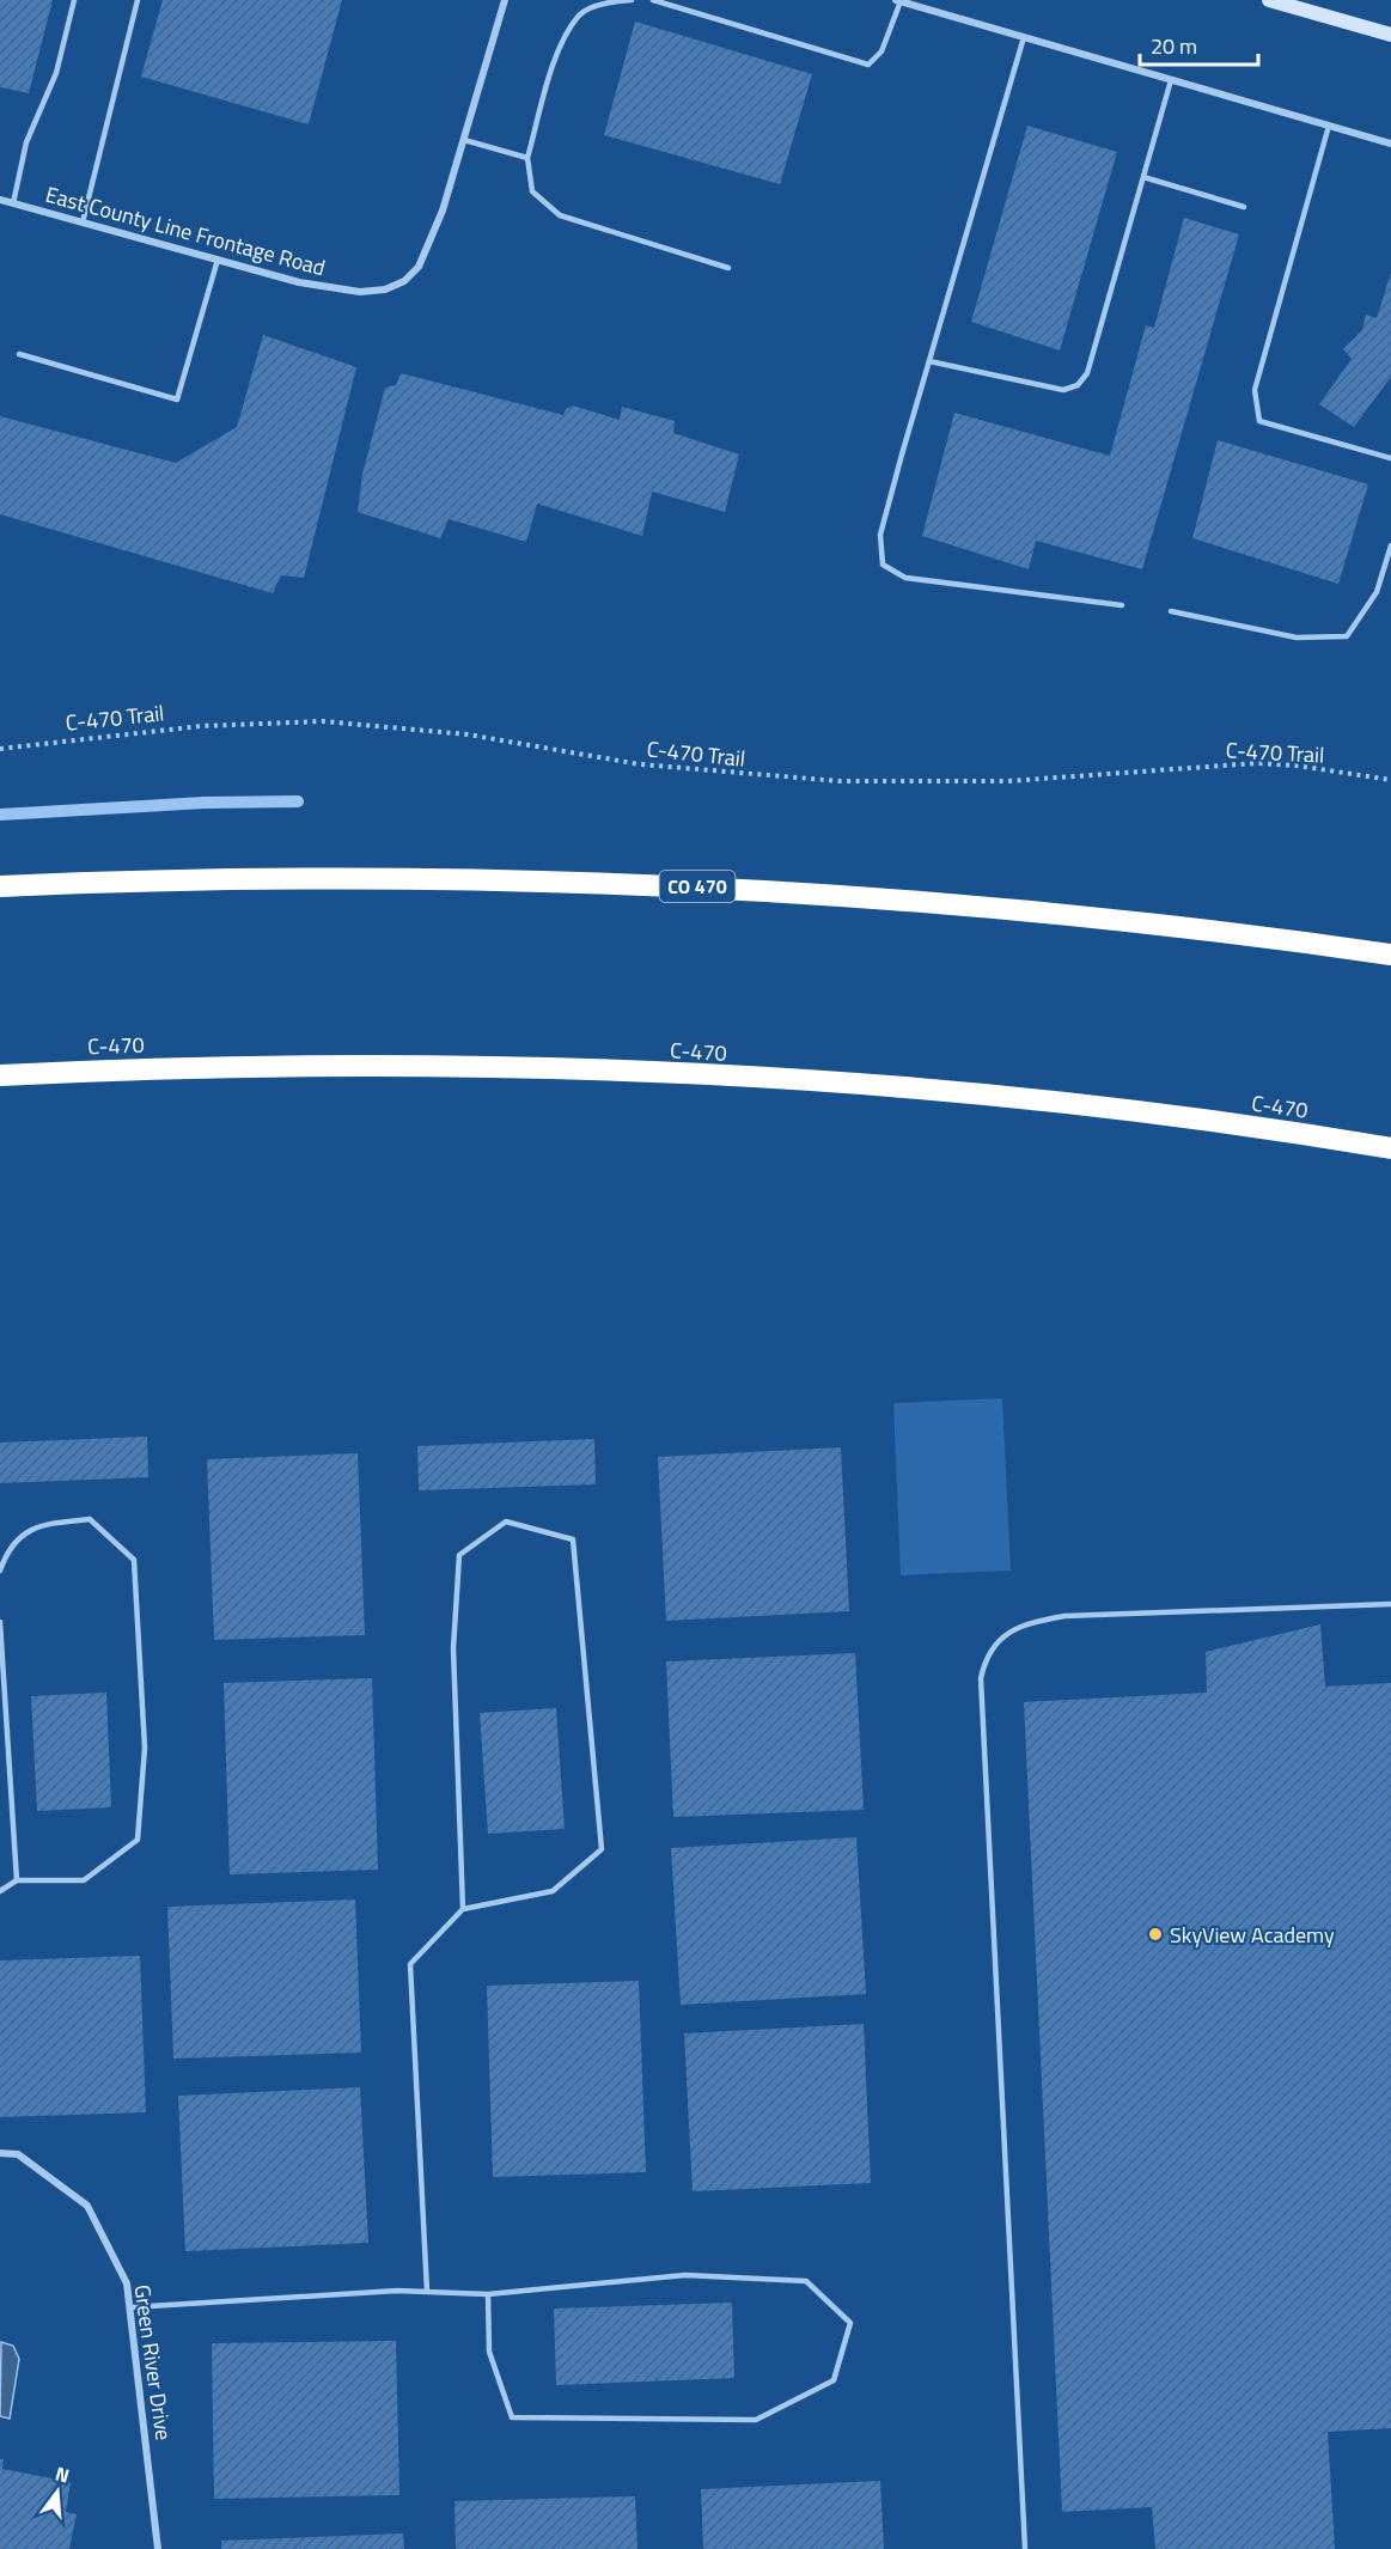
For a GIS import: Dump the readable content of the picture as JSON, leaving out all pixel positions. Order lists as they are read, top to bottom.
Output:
{
  "streets": {
    "highway": ["CO 470", "C-470"],
    "street": ["East County Line Frontage Road", "Green River Drive"],
    "path": ["C-470 Trail"]
  },
  "places": ["SkyView Academy"],
  "scale_bar": "20 m",
  "north": "top"
}
